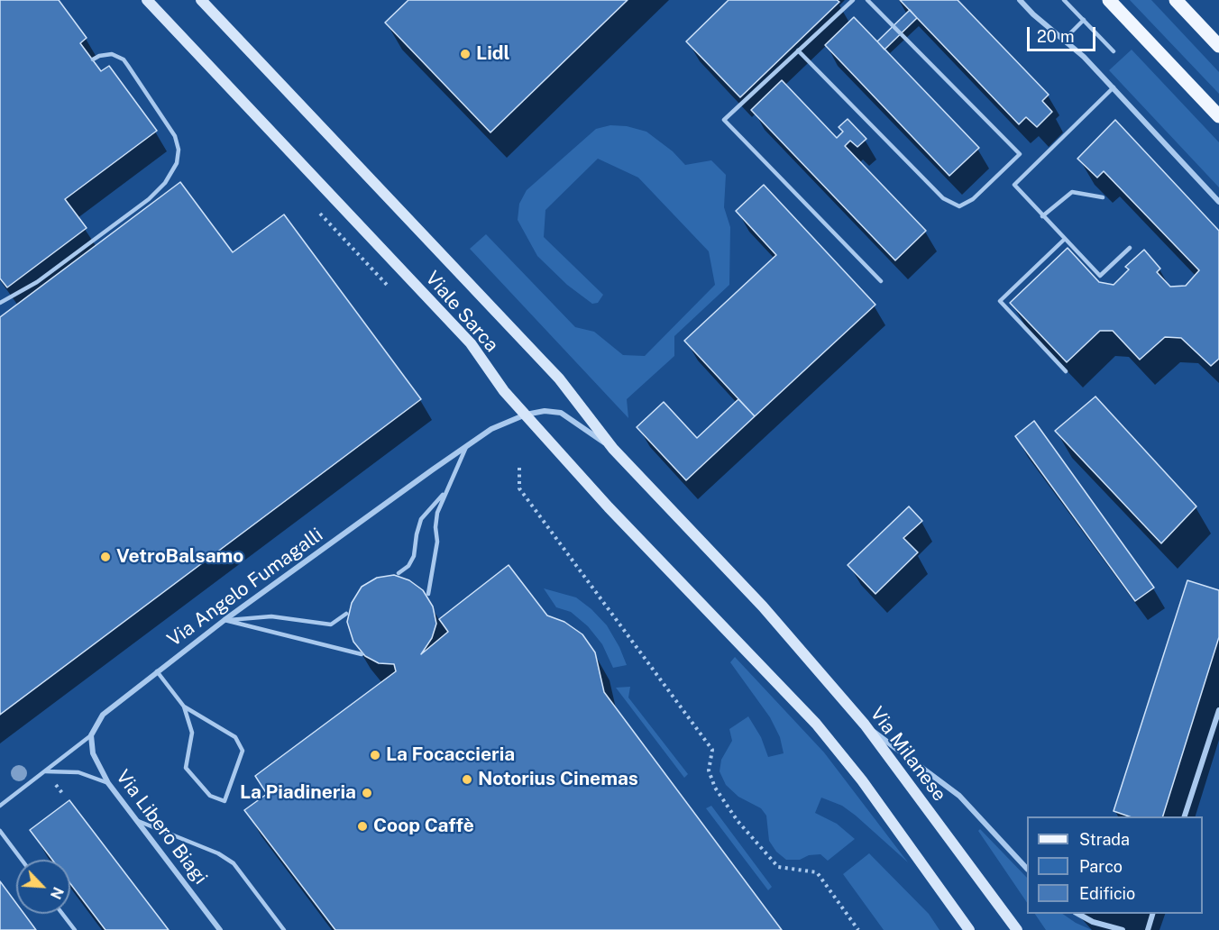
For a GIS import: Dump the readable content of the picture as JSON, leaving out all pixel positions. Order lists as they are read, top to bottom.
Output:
{
  "streets": {
    "street": [
      "Viale Sarca",
      "Via Angelo Fumagalli",
      "Via Milanese",
      "Via Libero Biagi"
    ]
  },
  "crossings": [
    ["Viale Sarca", "Via Angelo Fumagalli"],
    ["Viale Sarca", "Via Milanese"],
    ["Via Angelo Fumagalli", "Via Libero Biagi"]
  ],
  "places": [
    "Lidl",
    "VetroBalsamo",
    "La Focaccieria",
    "Notorius Cinemas",
    "La Piadineria",
    "Coop Caffè"
  ],
  "legend": ["Strada", "Parco", "Edificio"],
  "scale_bar": "20 m",
  "north": "bottom right"
}
